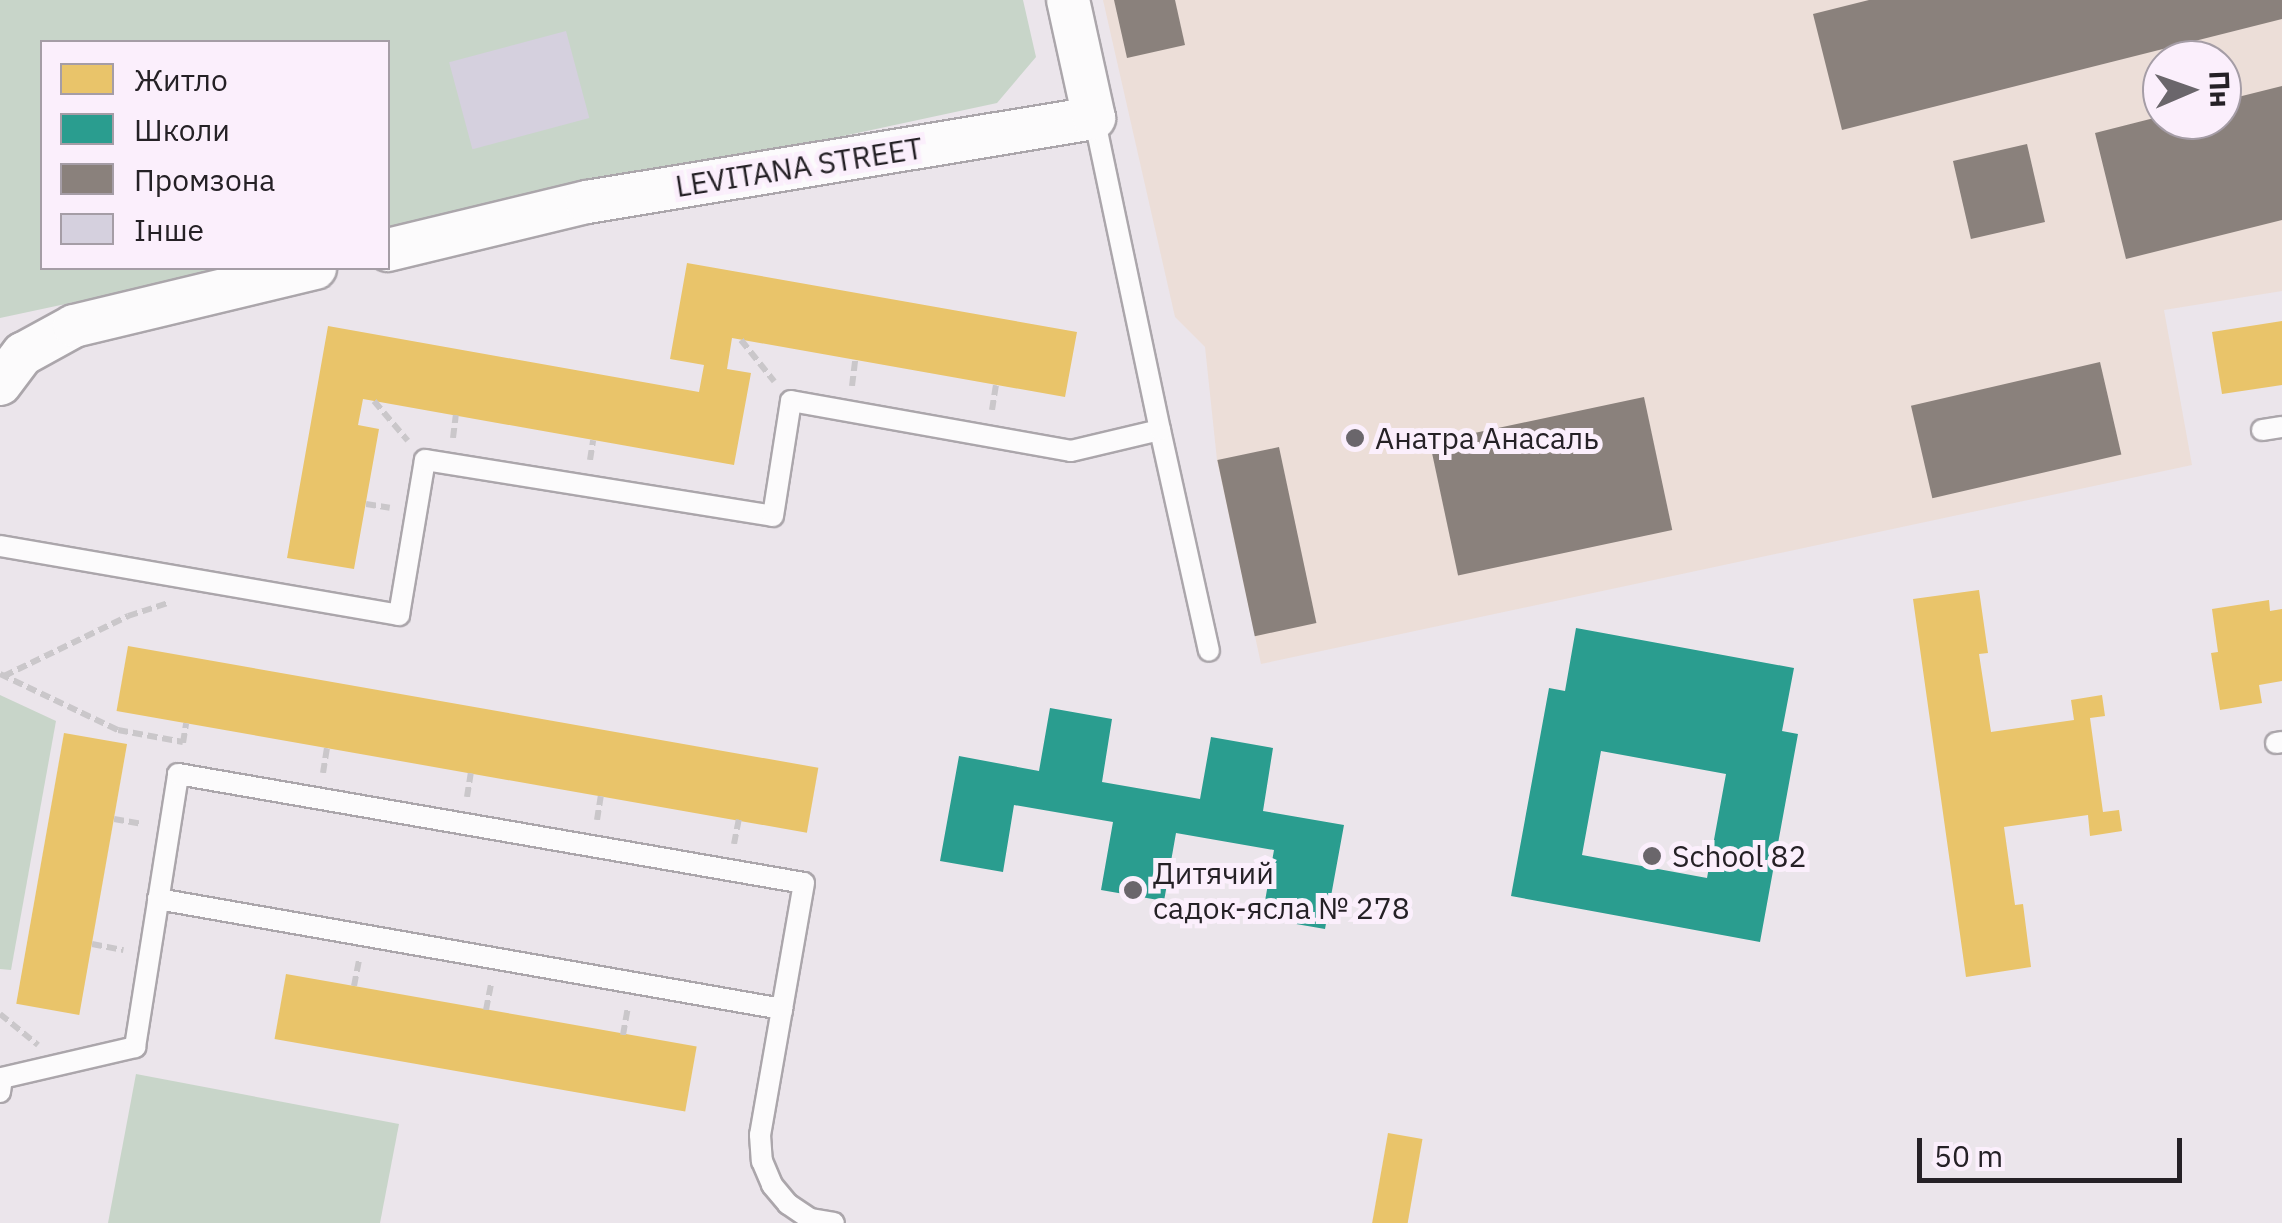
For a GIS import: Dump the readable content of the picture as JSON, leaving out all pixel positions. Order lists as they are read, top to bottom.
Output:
{
  "streets": {
    "street": ["LEVITANA STREET"]
  },
  "places": ["Анатра Анасаль", "School 82", "Дитячий садок-ясла № 278"],
  "legend": [
    "Житло",
    "Школи",
    "Промзона",
    "Інше"
  ],
  "scale_bar": "50 m",
  "north": "right"
}
